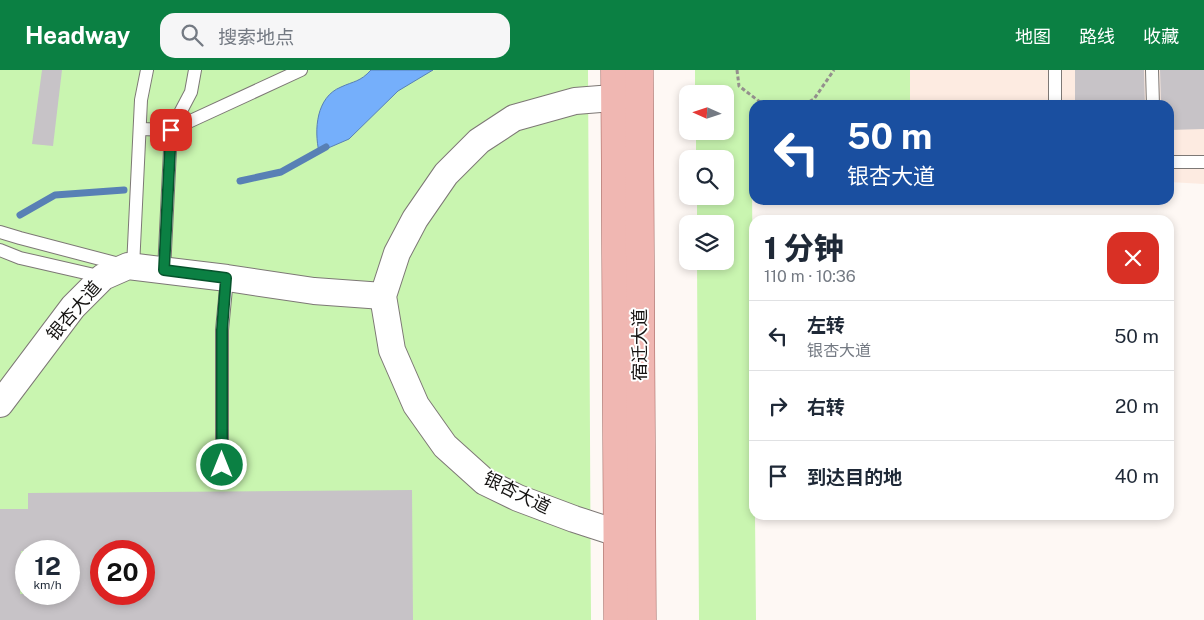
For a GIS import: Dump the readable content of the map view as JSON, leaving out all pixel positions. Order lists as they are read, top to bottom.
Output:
{
  "streets": {
    "main road": ["宿迁大道"],
    "street": ["银杏大道"]
  },
  "crossings": [
    ["银杏大道", "宿迁大道"]
  ],
  "north": "left",
  "page": {
    "header": "Headway",
    "search": "搜索地点",
    "nav": ["地图", "路线", "收藏"],
    "turn": ["50 m", "银杏大道"],
    "heading": ["1 分钟", "110 m · 10:36"],
    "list": [
      {
        "name": "左转",
        "note": "银杏大道",
        "value": "50 m"
      },
      {
        "name": "右转",
        "value": "20 m"
      },
      {
        "name": "到达目的地",
        "value": "40 m"
      }
    ],
    "speed": "12 km/h",
    "limit": "20"
  }
}
